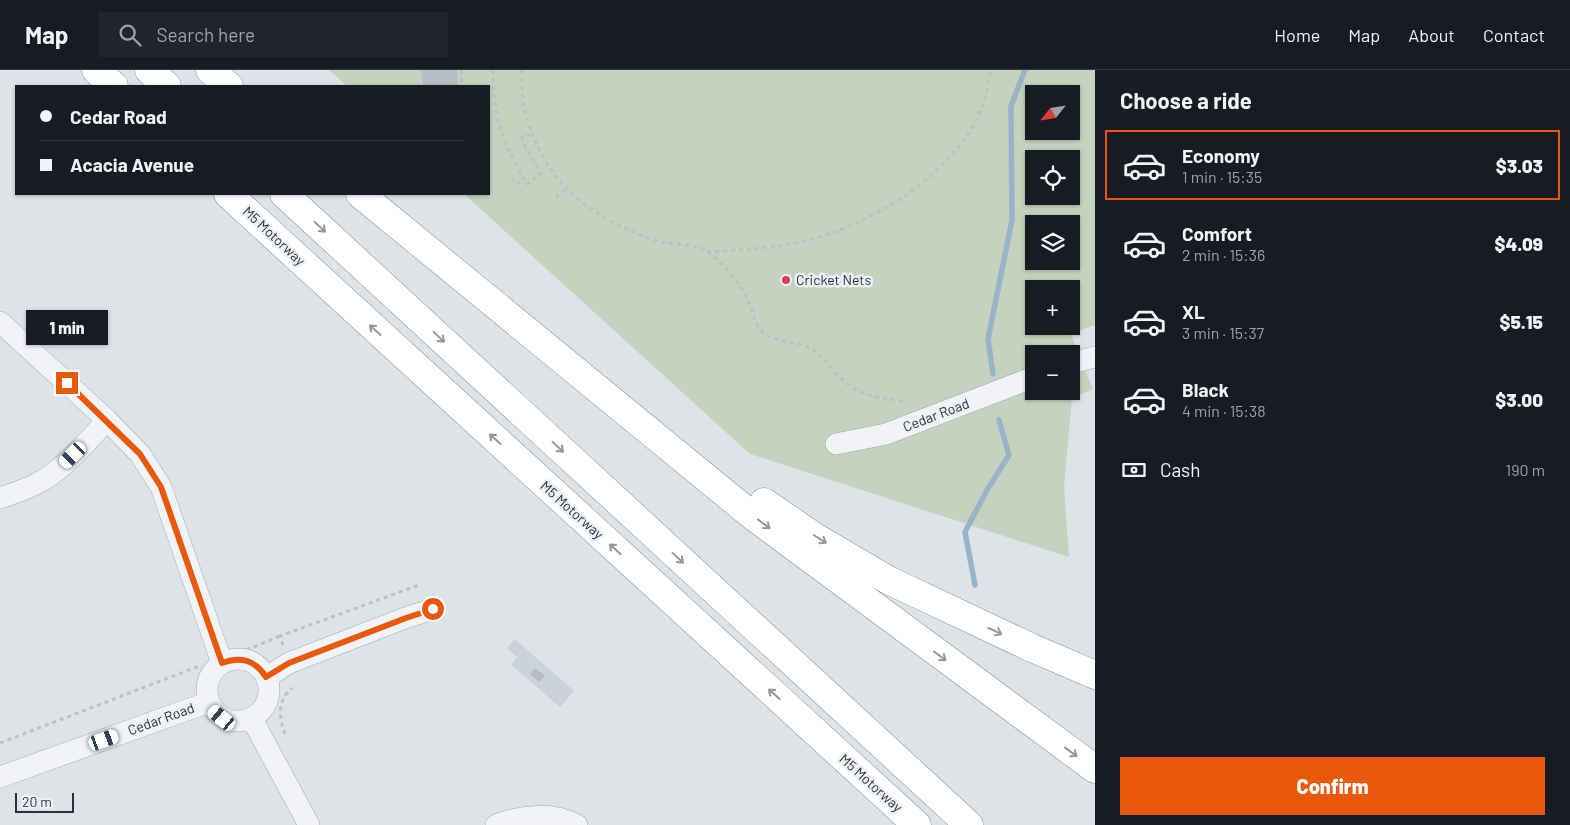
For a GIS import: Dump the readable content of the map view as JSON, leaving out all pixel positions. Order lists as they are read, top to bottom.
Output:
{
  "streets": {
    "highway": ["M5 Motorway"],
    "street": ["Cedar Road"]
  },
  "places": ["Cricket Nets"],
  "scale_bar": "20 m",
  "north": "bottom left",
  "page": {
    "header": "Map",
    "search": "Search here",
    "nav": [
      "Home",
      "Map",
      "About",
      "Contact"
    ],
    "heading": "Choose a ride",
    "map_buttons": ["+", "−"],
    "banner": ["Cedar Road", "Acacia Avenue"],
    "list": [
      {
        "name": "Economy",
        "note": "1 min · 15:35",
        "value": "$3.03"
      },
      {
        "name": "Comfort",
        "note": "2 min · 15:36",
        "value": "$4.09"
      },
      {
        "name": "XL",
        "note": "3 min · 15:37",
        "value": "$5.15"
      },
      {
        "name": "Black",
        "note": "4 min · 15:38",
        "value": "$3.00"
      }
    ],
    "bubble": "1 min",
    "pay": ["Cash", "190 m"],
    "buttons": "Confirm",
    "scale": "20 m"
  }
}
